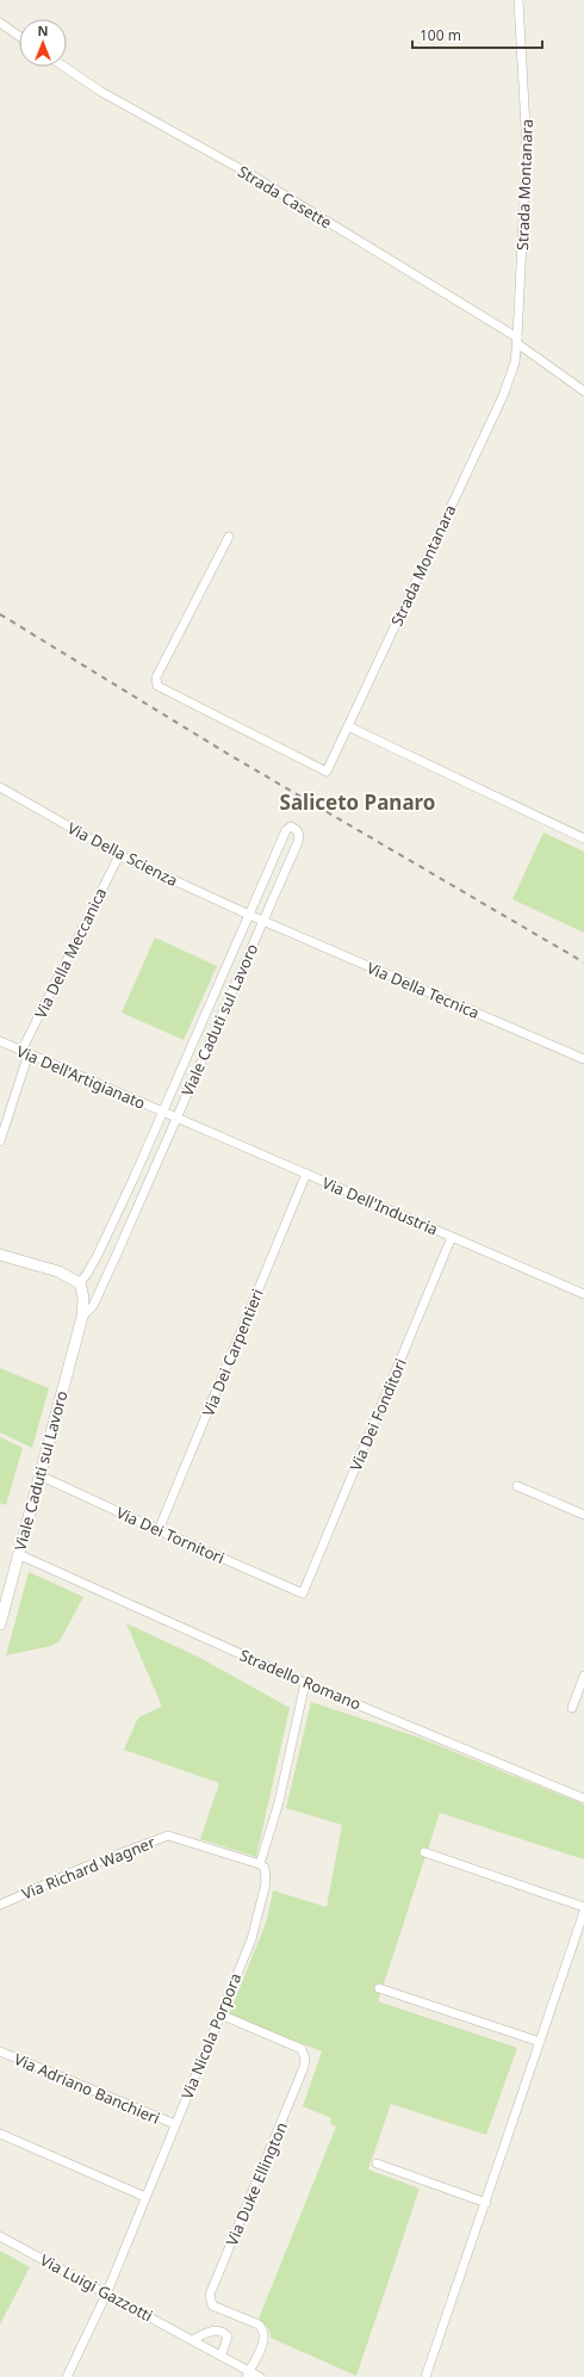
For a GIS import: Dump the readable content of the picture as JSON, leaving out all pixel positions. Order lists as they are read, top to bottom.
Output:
{
  "streets": {
    "street": [
      "Strada Montanara",
      "Strada Casette",
      "Via Della Scienza",
      "Via Della Meccanica",
      "Via Della Tecnica",
      "Viale Caduti sul Lavoro",
      "Via Dell'Artigianato",
      "Via Dell'Industria",
      "Via Dei Carpentieri",
      "Via Dei Fonditori",
      "Via Dei Tornitori",
      "Stradello Romano",
      "Via Richard Wagner",
      "Via Nicola Porpora",
      "Via Adriano Banchieri",
      "Via Duke Ellington",
      "Via Luigi Gazzotti"
    ]
  },
  "crossings": [
    ["Strada Montanara", "Strada Casette"],
    ["Via Della Scienza", "Via Della Meccanica"],
    ["Via Della Scienza", "Viale Caduti sul Lavoro"],
    ["Via Della Meccanica", "Via Dell'Artigianato"],
    ["Via Della Tecnica", "Viale Caduti sul Lavoro"],
    ["Viale Caduti sul Lavoro", "Via Dell'Artigianato"],
    ["Viale Caduti sul Lavoro", "Via Dell'Industria"],
    ["Viale Caduti sul Lavoro", "Via Dei Tornitori"],
    ["Viale Caduti sul Lavoro", "Stradello Romano"],
    ["Via Dell'Industria", "Via Dei Carpentieri"],
    ["Via Dell'Industria", "Via Dei Fonditori"],
    ["Via Dei Carpentieri", "Via Dei Tornitori"],
    ["Via Dei Fonditori", "Via Dei Tornitori"],
    ["Stradello Romano", "Via Nicola Porpora"],
    ["Via Richard Wagner", "Via Nicola Porpora"],
    ["Via Nicola Porpora", "Via Adriano Banchieri"],
    ["Via Nicola Porpora", "Via Duke Ellington"],
    ["Via Nicola Porpora", "Via Luigi Gazzotti"],
    ["Via Duke Ellington", "Via Luigi Gazzotti"]
  ],
  "districts": ["Saliceto Panaro"],
  "scale_bar": "100 m",
  "north": "top"
}
